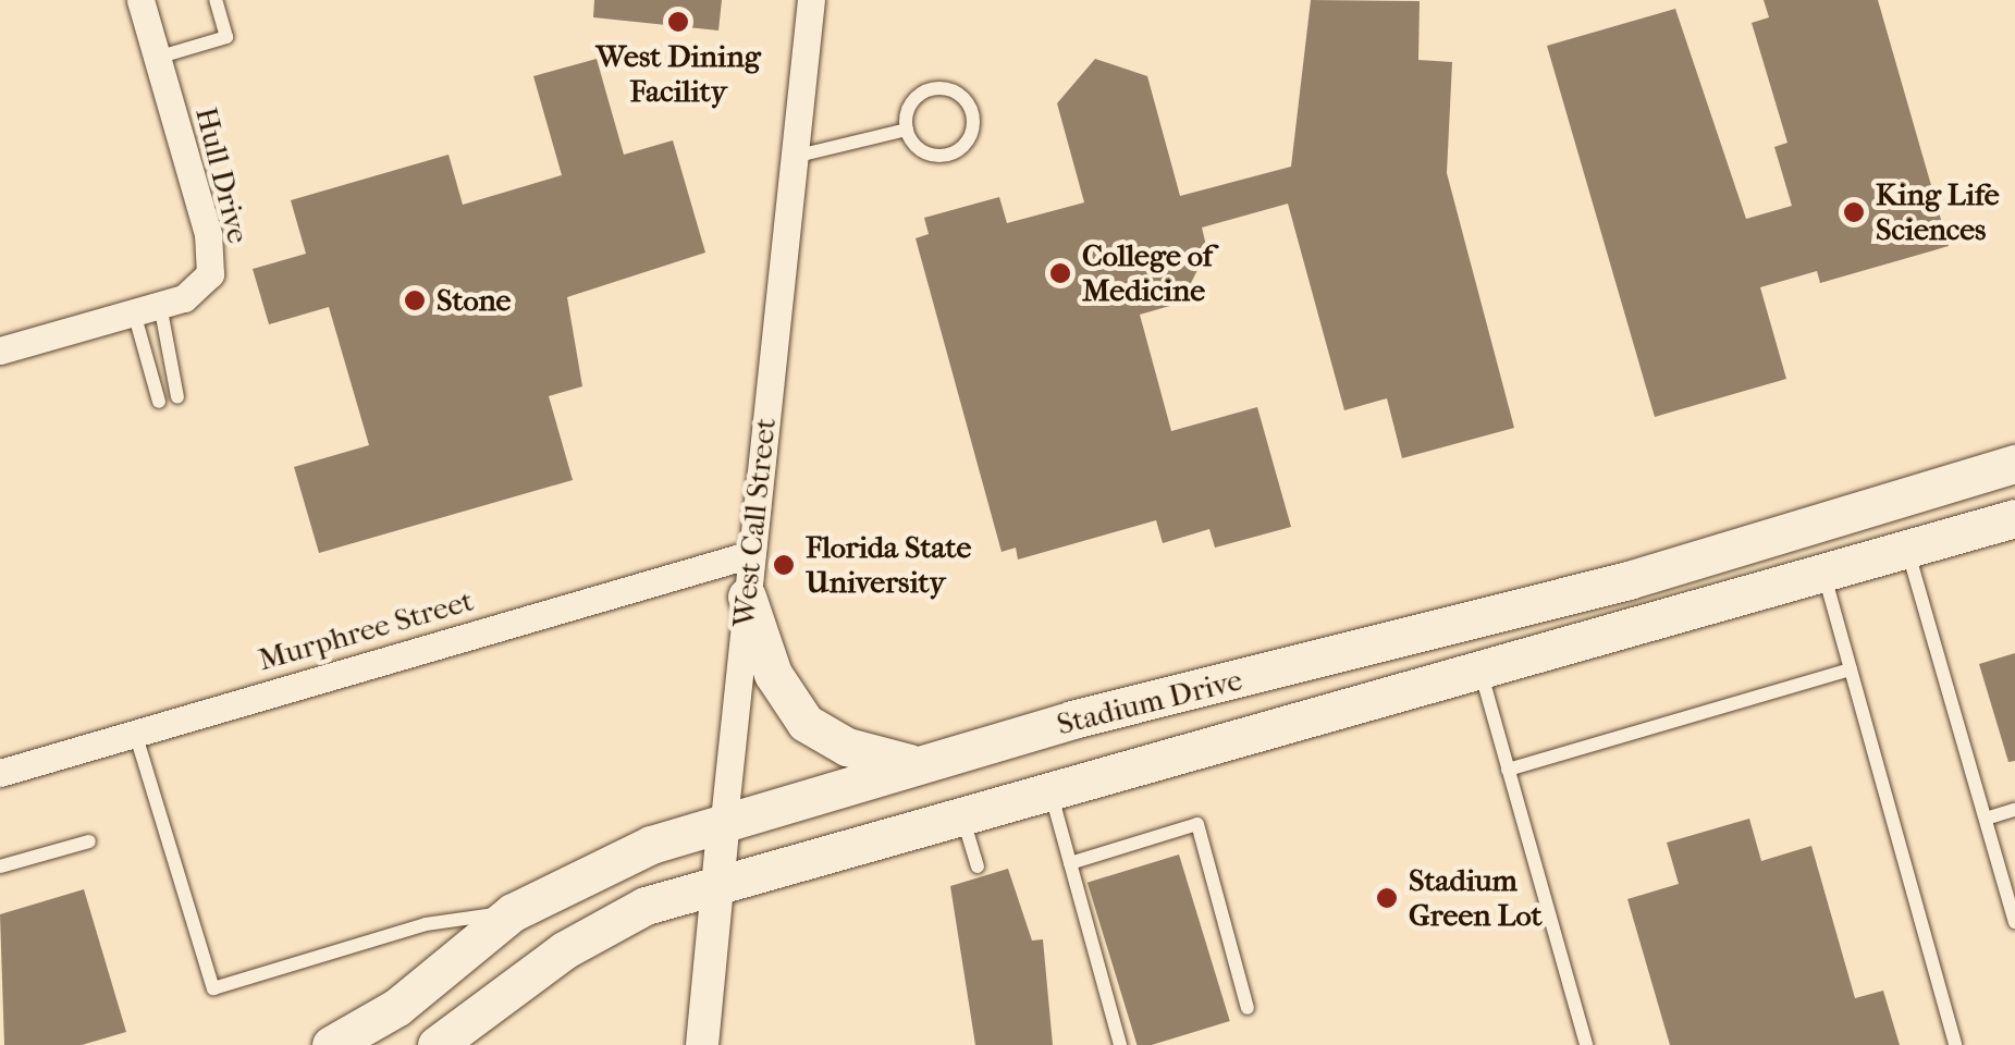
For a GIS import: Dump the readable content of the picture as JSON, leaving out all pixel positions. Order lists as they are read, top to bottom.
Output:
{
  "streets": {
    "main road": ["Stadium Drive"],
    "street": ["Hull Drive", "West Call Street", "Murphree Street"]
  },
  "crossings": [
    ["West Call Street", "Murphree Street"],
    ["West Call Street", "Stadium Drive"]
  ],
  "places": [
    "West Dining Facility",
    "King Life Sciences",
    "College of Medicine",
    "Stone",
    "Florida State University",
    "Stadium Green Lot"
  ]
}
